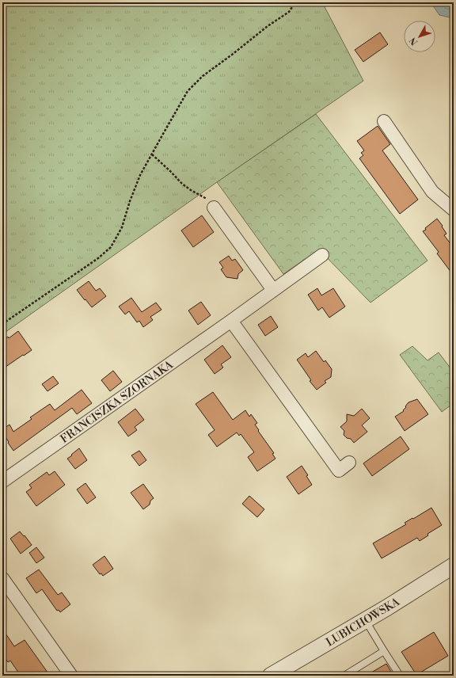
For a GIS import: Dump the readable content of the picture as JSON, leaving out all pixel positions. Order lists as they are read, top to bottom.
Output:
{
  "streets": {
    "street": ["FRANCISZKA SZORNAKA", "LUBICHOWSKA"]
  },
  "north": "bottom left"
}
